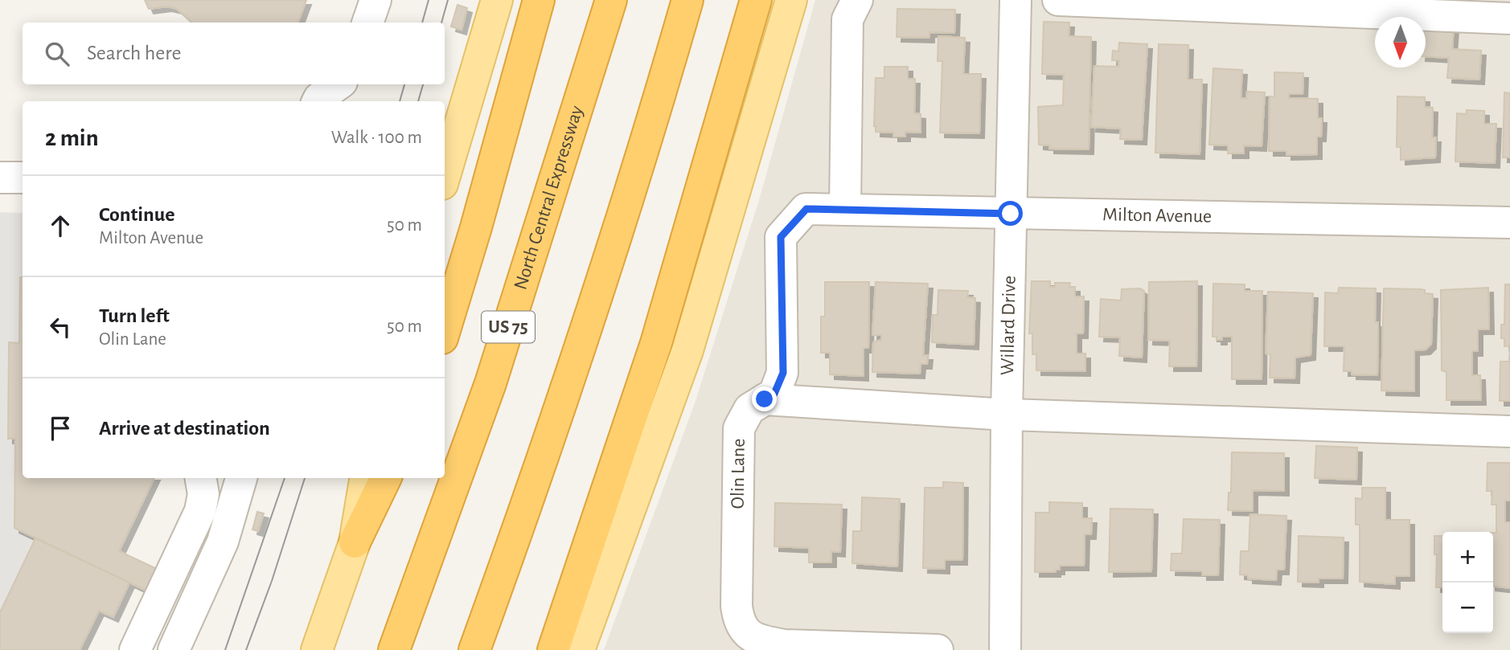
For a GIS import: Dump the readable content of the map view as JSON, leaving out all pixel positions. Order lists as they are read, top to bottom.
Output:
{
  "streets": {
    "highway": ["North Central Expressway", "US 75"],
    "street": ["Milton Avenue", "Willard Drive", "Olin Lane"]
  },
  "crossings": [
    ["Milton Avenue", "Willard Drive"],
    ["Milton Avenue", "Olin Lane"]
  ],
  "north": "bottom",
  "page": {
    "search": "Search here",
    "heading": ["2 min", "Walk · 100 m"],
    "list": [
      ["Continue", "Milton Avenue", "50 m"],
      ["Turn left", "Olin Lane", "50 m"],
      "Arrive at destination"
    ],
    "map_buttons": ["+", "−"]
  }
}
